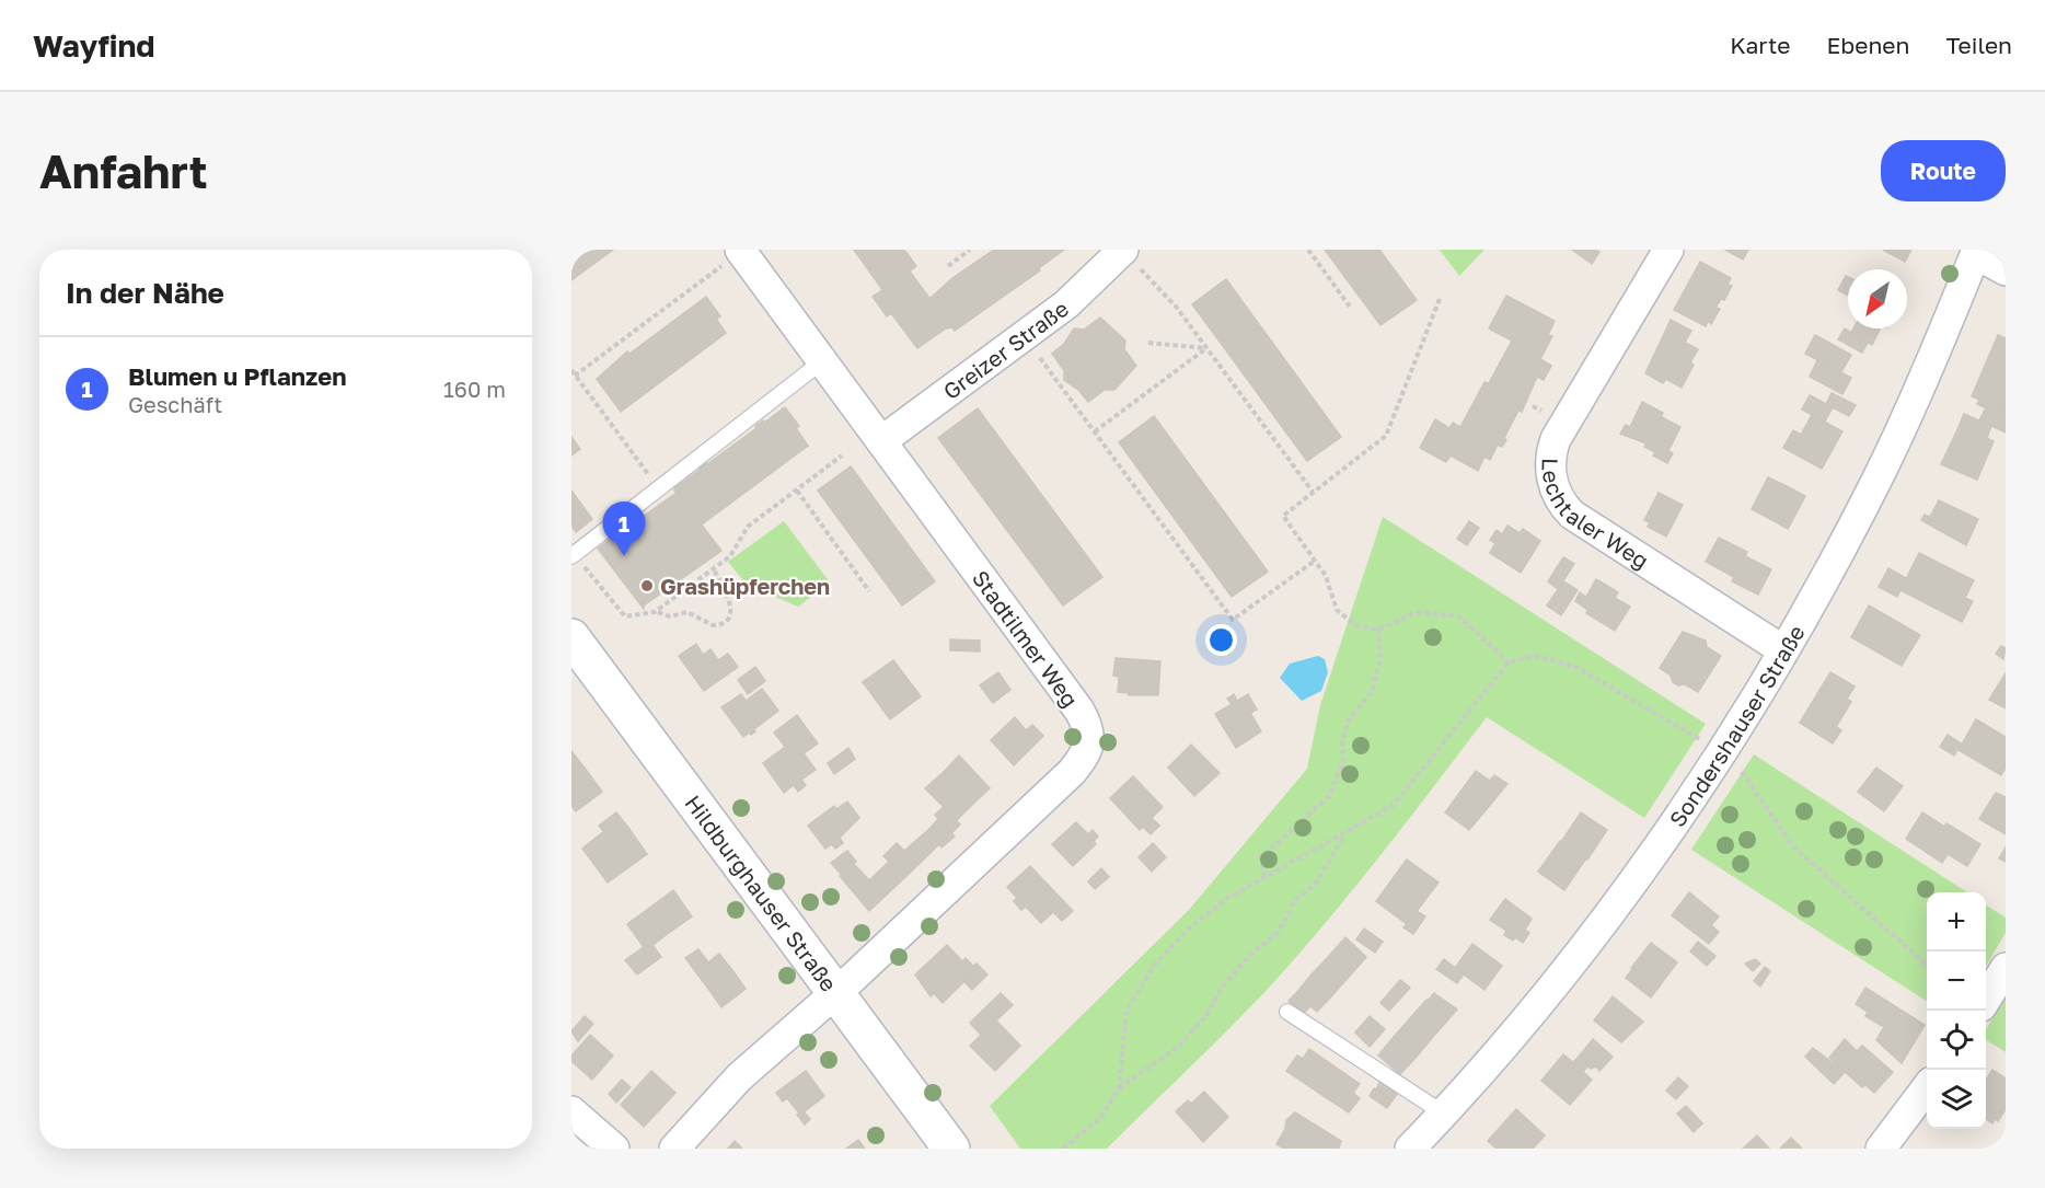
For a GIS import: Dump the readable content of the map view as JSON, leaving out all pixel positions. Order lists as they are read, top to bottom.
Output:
{
  "streets": {
    "main road": ["Hildburghauser Straße"],
    "street": [
      "Greizer Straße",
      "Lechtaler Weg",
      "Stadtilmer Weg",
      "Sondershauser Straße"
    ]
  },
  "crossings": [
    ["Greizer Straße", "Stadtilmer Weg"],
    ["Lechtaler Weg", "Sondershauser Straße"],
    ["Stadtilmer Weg", "Hildburghauser Straße"]
  ],
  "places": ["Grashüpferchen"],
  "north": "bottom left",
  "page": {
    "header": "Wayfind",
    "nav": ["Karte", "Ebenen", "Teilen"],
    "buttons": "Route",
    "title": "Anfahrt",
    "heading": "In der Nähe",
    "list": [
      {
        "mark": "1",
        "name": "Blumen u Pflanzen",
        "note": "Geschäft",
        "value": "160 m"
      }
    ],
    "pins": "1",
    "map_buttons": ["+", "−"]
  }
}
